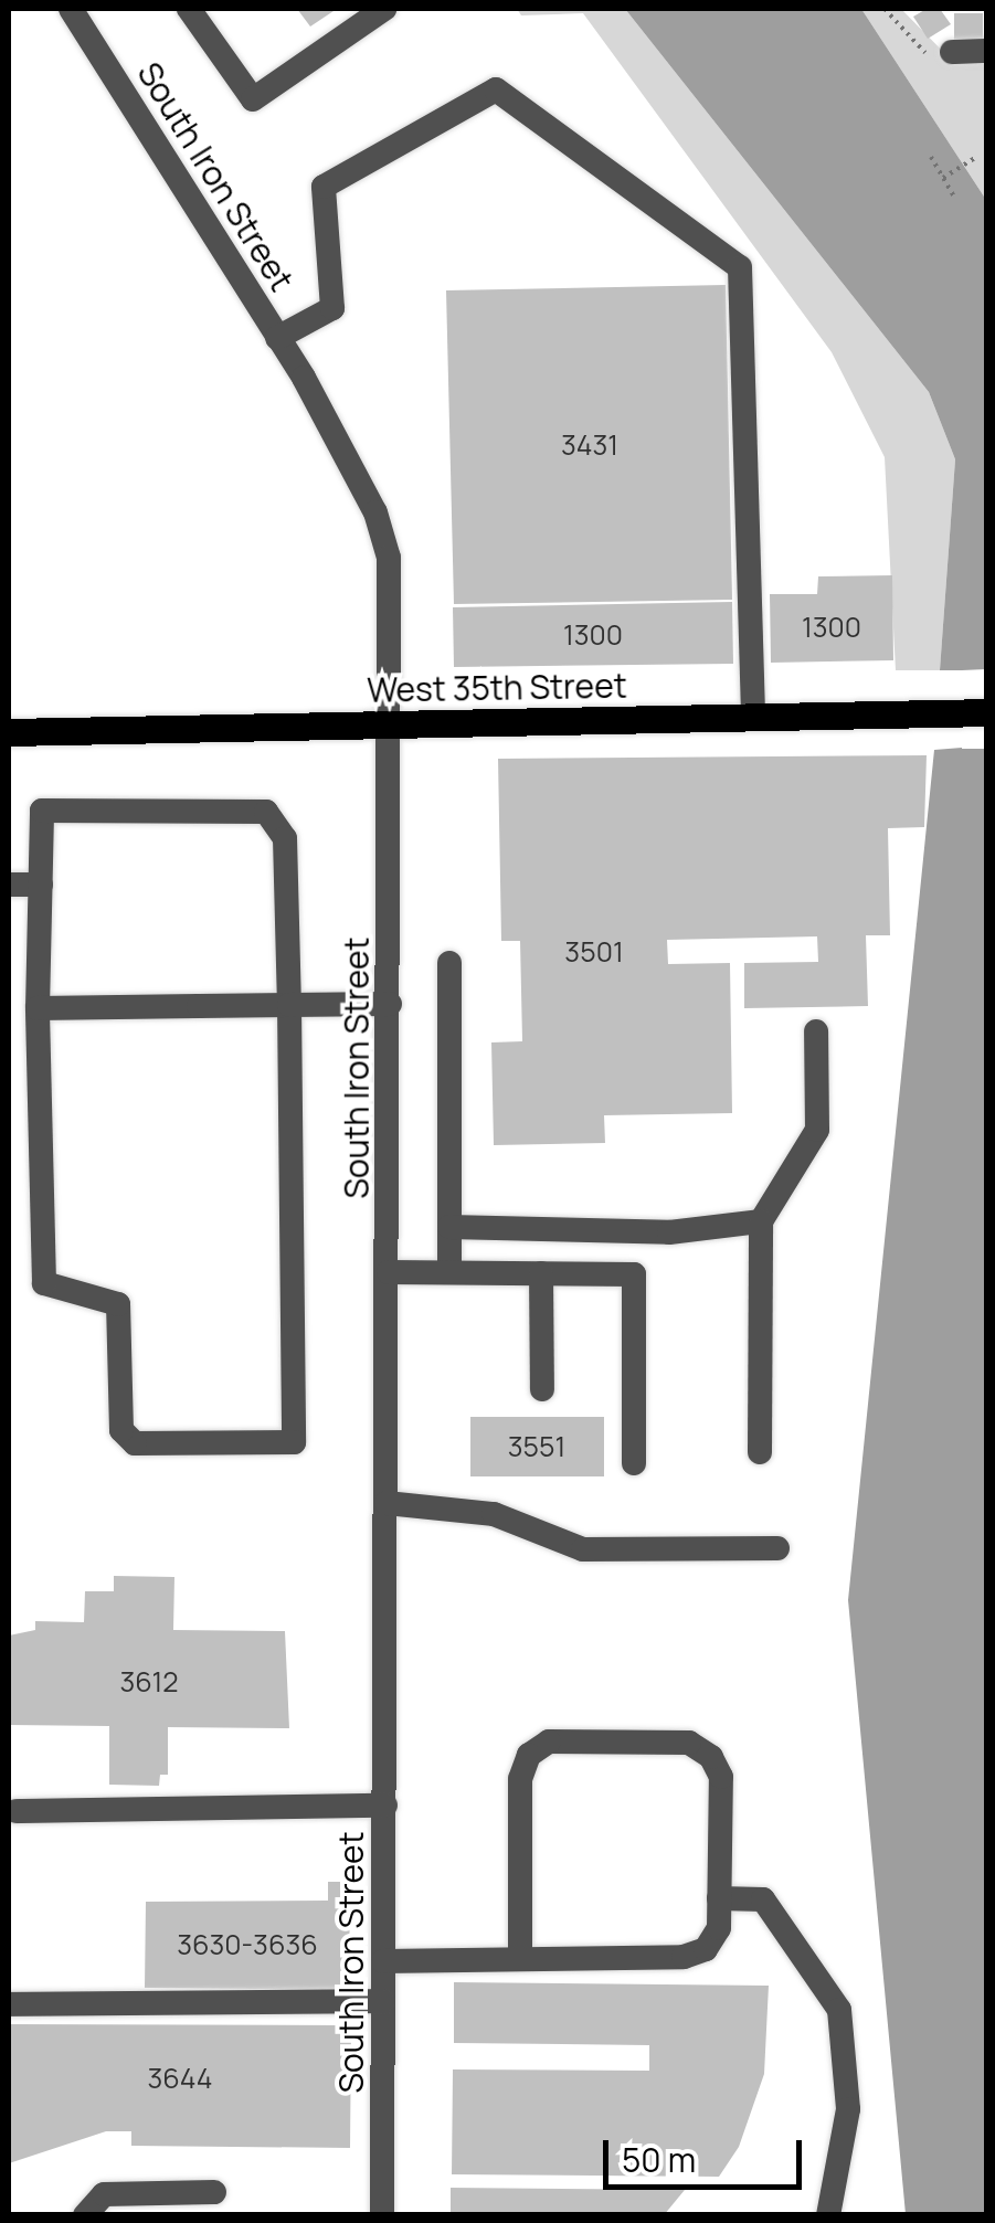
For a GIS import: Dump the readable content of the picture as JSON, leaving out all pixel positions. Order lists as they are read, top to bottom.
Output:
{
  "streets": {
    "main road": ["West 35th Street"],
    "street": ["South Iron Street"]
  },
  "crossings": [
    ["South Iron Street", "West 35th Street"]
  ],
  "house_numbers": [
    "3431",
    "1300",
    "1300",
    "3501",
    "3551",
    "3612",
    "3630-3636",
    "3644"
  ],
  "scale_bar": "50 m"
}
